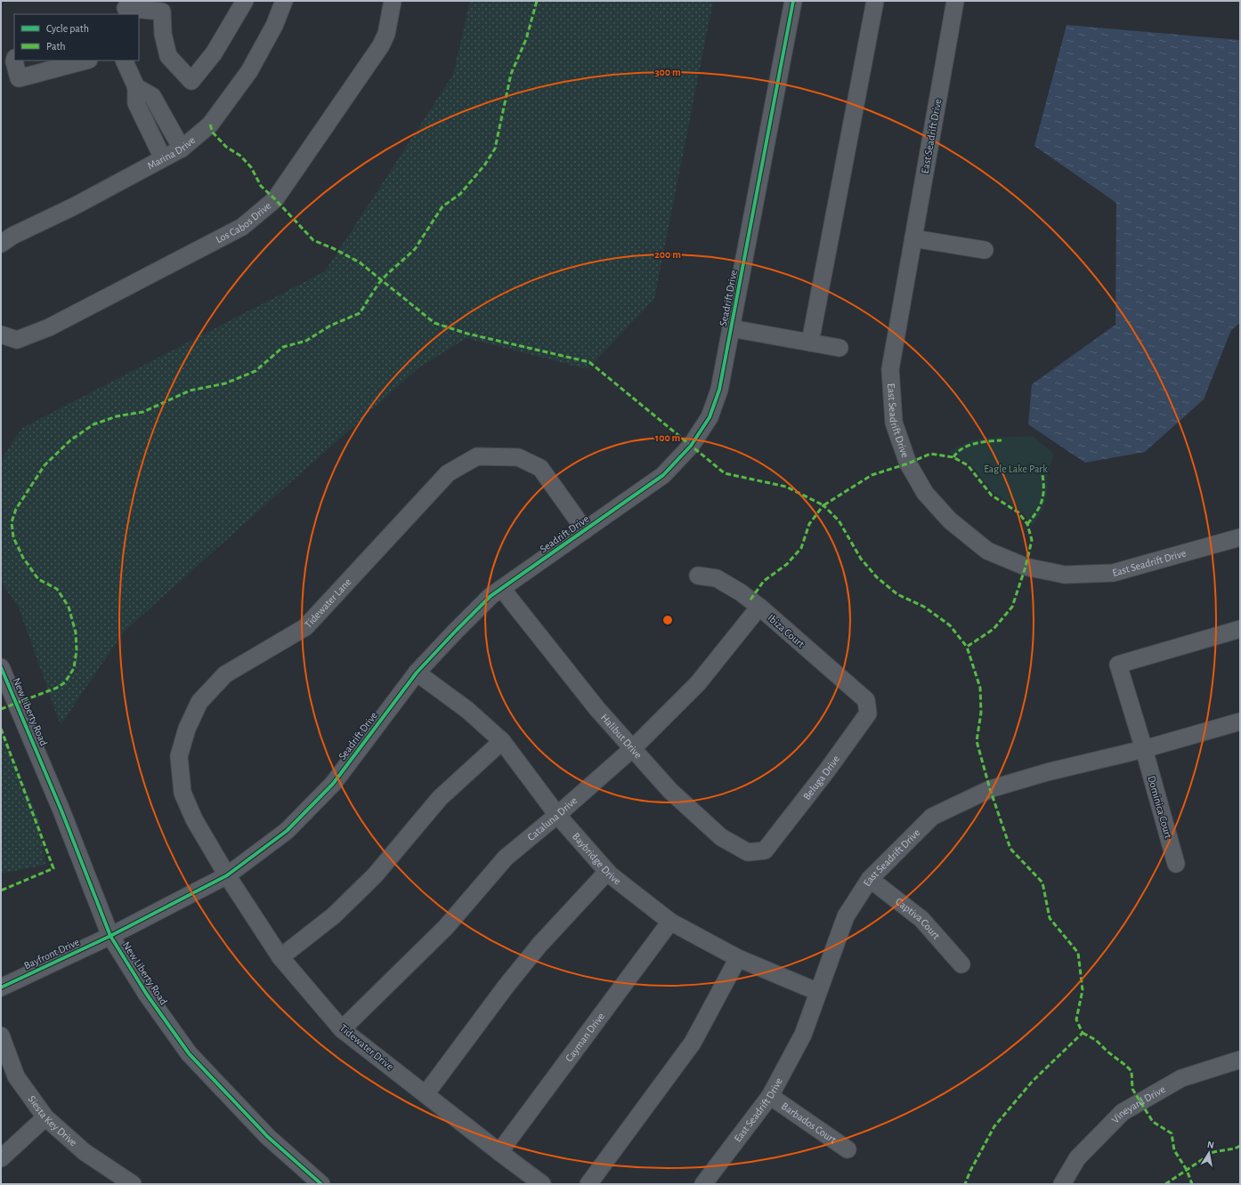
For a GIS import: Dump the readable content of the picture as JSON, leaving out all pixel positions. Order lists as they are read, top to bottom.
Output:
{
  "streets": {
    "street": [
      "East Seadrift Drive",
      "Marina Drive",
      "Los Cabos Drive",
      "Seadrift Drive",
      "Tidewater Lane",
      "Ibiza Court",
      "New Liberty Road",
      "Halibut Drive",
      "Beluga Drive",
      "Dominica Court",
      "Cataluna Drive",
      "Baybridge Drive",
      "Captiva Court",
      "Bayfront Drive",
      "Cayman Drive",
      "Tidewater Drive",
      "Vineyard Drive",
      "Siesta Key Drive",
      "Barbados Court"
    ]
  },
  "crossings": [
    ["East Seadrift Drive", "Dominica Court"],
    ["East Seadrift Drive", "Baybridge Drive"],
    ["East Seadrift Drive", "Captiva Court"],
    ["East Seadrift Drive", "Barbados Court"],
    ["Seadrift Drive", "Tidewater Lane"],
    ["Seadrift Drive", "New Liberty Road"],
    ["Seadrift Drive", "Halibut Drive"],
    ["Seadrift Drive", "Baybridge Drive"],
    ["Seadrift Drive", "Bayfront Drive"],
    ["Seadrift Drive", "Tidewater Drive"],
    ["Tidewater Lane", "Tidewater Drive"],
    ["Ibiza Court", "Beluga Drive"],
    ["Ibiza Court", "Cataluna Drive"],
    ["New Liberty Road", "Bayfront Drive"],
    ["Halibut Drive", "Beluga Drive"],
    ["Halibut Drive", "Cataluna Drive"],
    ["Cataluna Drive", "Baybridge Drive"],
    ["Cataluna Drive", "Tidewater Drive"],
    ["Baybridge Drive", "Cayman Drive"],
    ["Cayman Drive", "Tidewater Drive"]
  ],
  "parks": ["Eagle Lake Park"],
  "legend": ["Cycle path", "Path"],
  "north": "top",
  "rings": ["300 m", "200 m", "100 m"]
}
